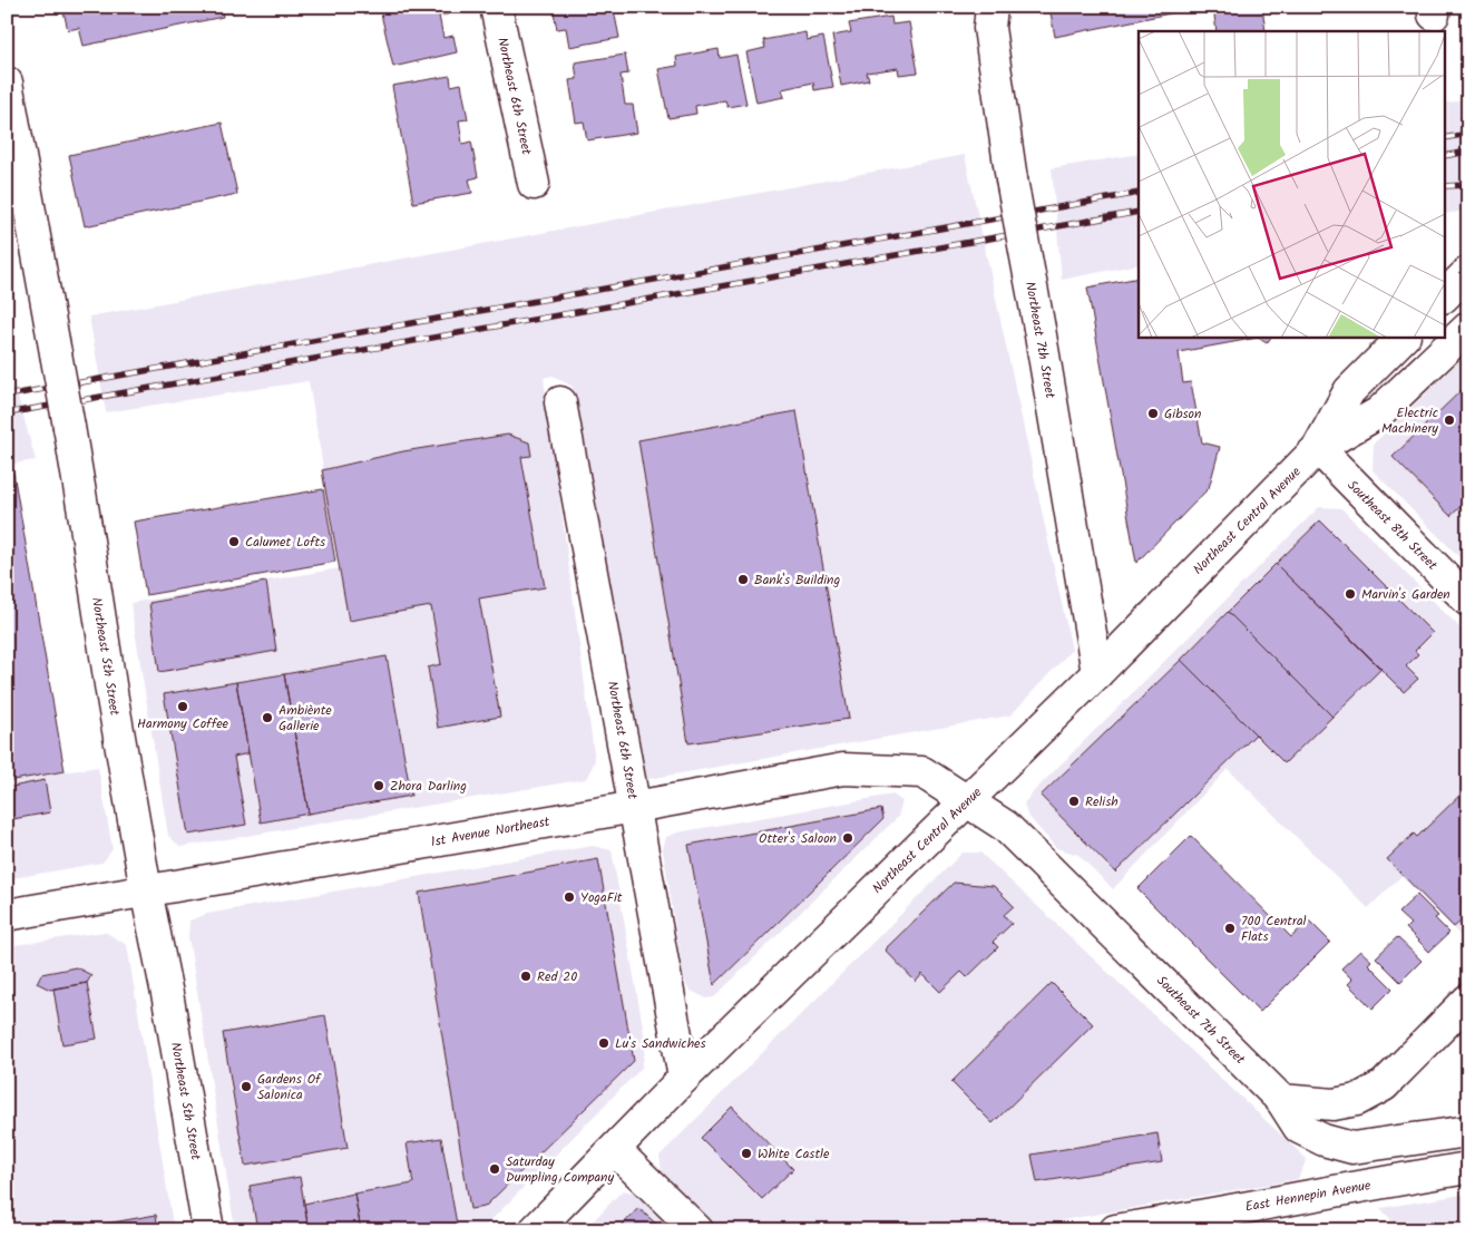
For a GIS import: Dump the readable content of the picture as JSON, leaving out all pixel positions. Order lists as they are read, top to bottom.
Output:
{
  "streets": {
    "main road": [
      "Northeast 6th Street",
      "Northeast 7th Street",
      "Northeast Central Avenue",
      "Southeast 8th Street",
      "Northeast 5th Street",
      "1st Avenue Northeast",
      "Southeast 7th Street",
      "East Hennepin Avenue"
    ]
  },
  "crossings": [
    ["Northeast 6th Street", "Northeast Central Avenue"],
    ["Northeast 6th Street", "1st Avenue Northeast"],
    ["Northeast 7th Street", "Northeast Central Avenue"],
    ["Northeast Central Avenue", "Southeast 8th Street"],
    ["Northeast Central Avenue", "1st Avenue Northeast"],
    ["Northeast Central Avenue", "Southeast 7th Street"],
    ["Northeast 5th Street", "1st Avenue Northeast"],
    ["1st Avenue Northeast", "Southeast 7th Street"]
  ],
  "places": [
    "Gibson",
    "Electric Machinery",
    "Calumet Lofts",
    "Bank's Building",
    "Marvin's Garden",
    "Harmony Coffee",
    "Ambiènte Gallerie",
    "Zhora Darling",
    "Relish",
    "Otter's Saloon",
    "YogaFit",
    "700 Central Flats",
    "Red 20",
    "Lu's Sandwiches",
    "Gardens Of Salonica",
    "White Castle",
    "Saturday Dumpling Company"
  ]
}
